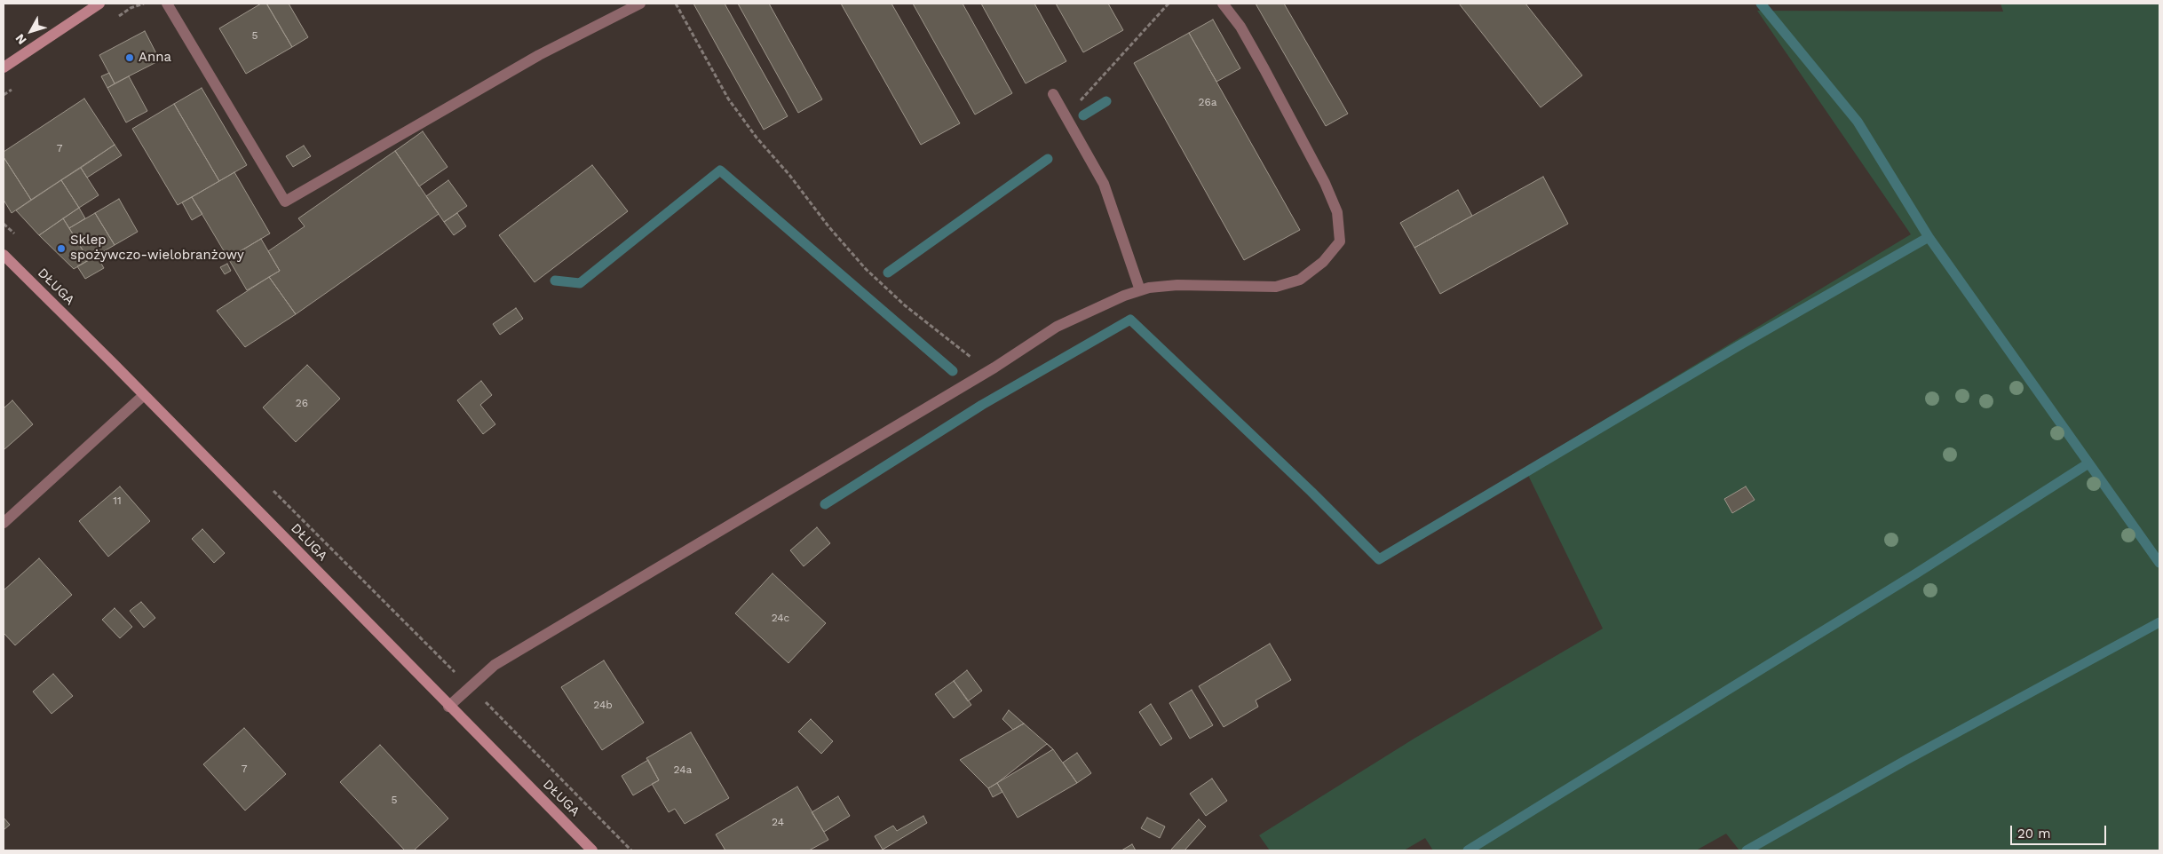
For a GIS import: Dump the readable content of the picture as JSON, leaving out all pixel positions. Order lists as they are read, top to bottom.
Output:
{
  "streets": {
    "street": ["DŁUGA"]
  },
  "places": ["Anna", "Sklep spożywczo-wielobranżowy"],
  "house_numbers": [
    "5",
    "26a",
    "7",
    "26",
    "11",
    "24c",
    "24b",
    "7",
    "24a",
    "5",
    "24"
  ],
  "scale_bar": "20 m",
  "north": "bottom left"
}
